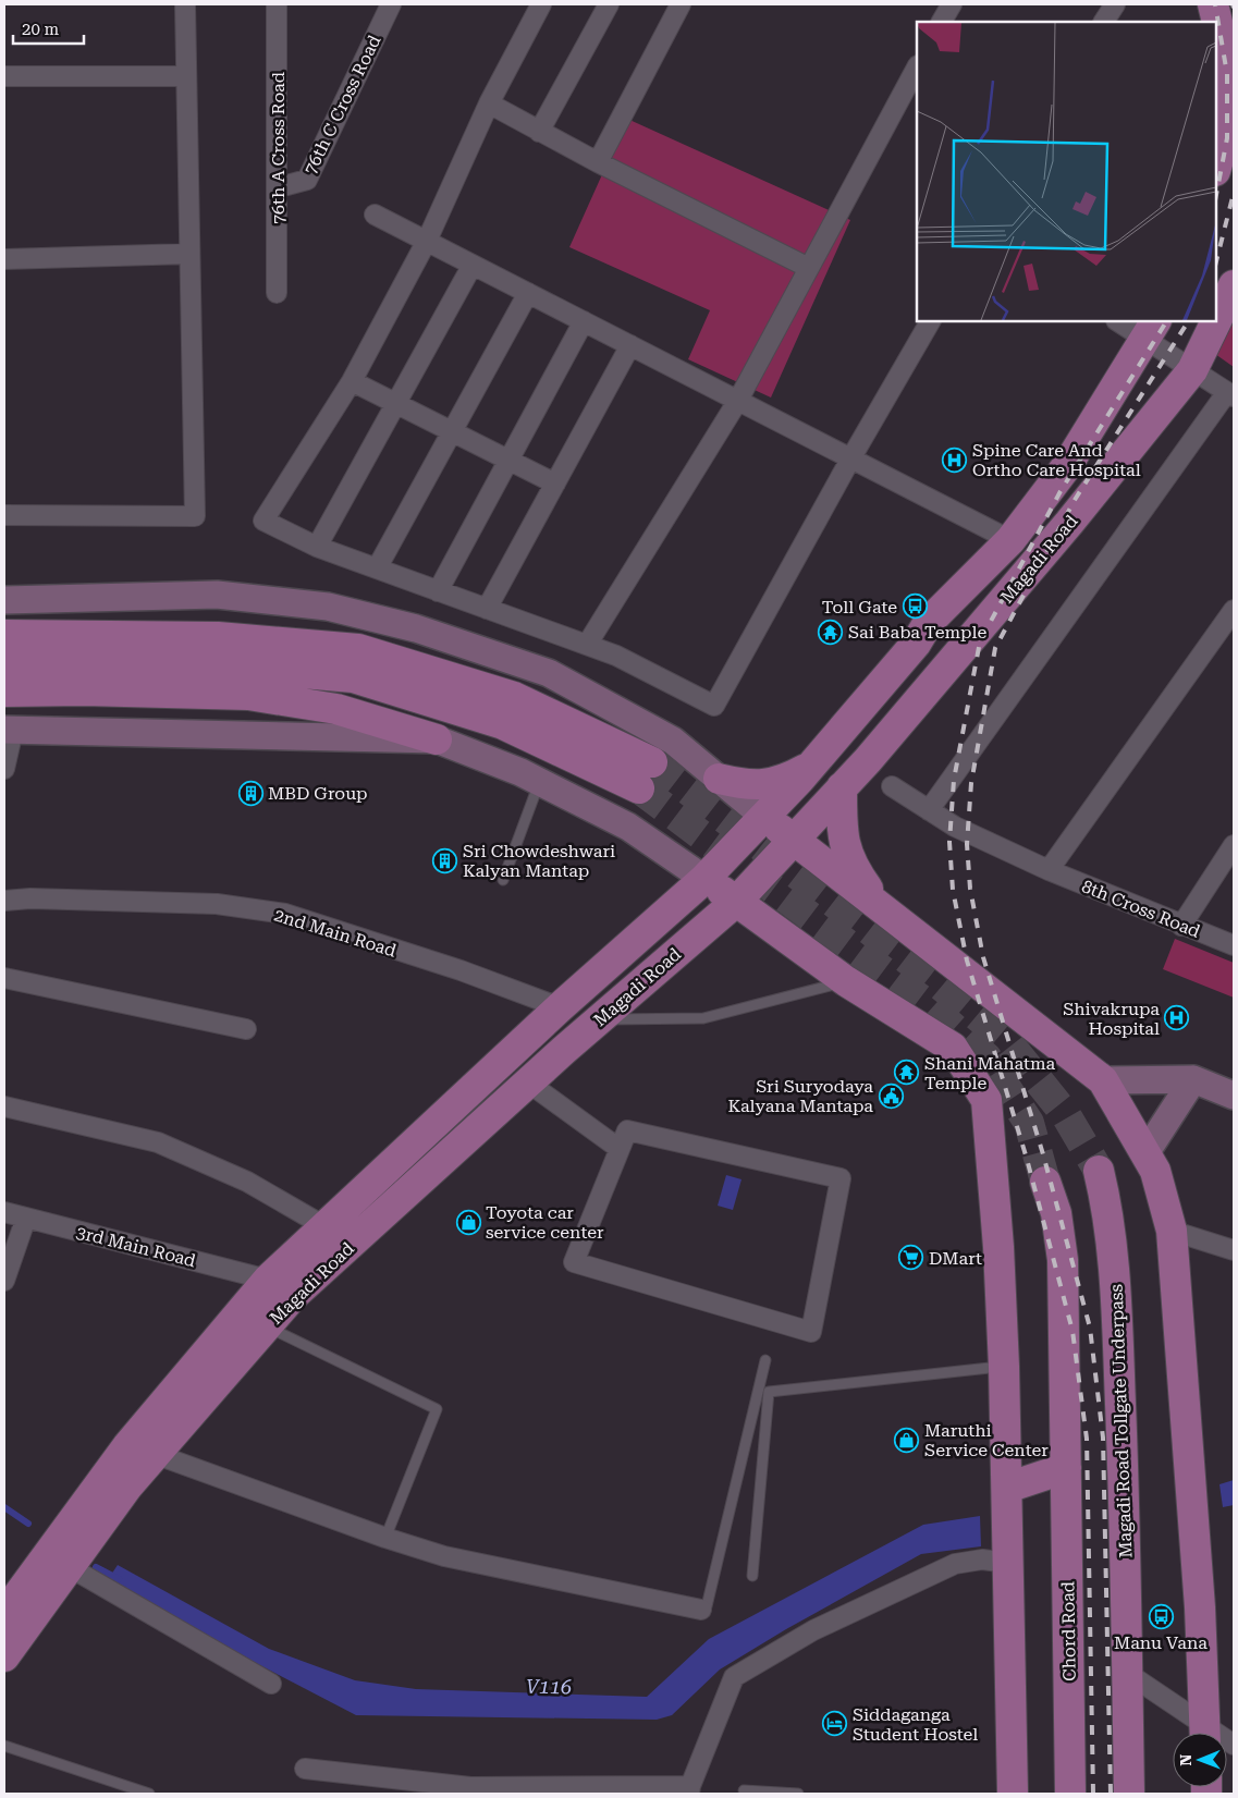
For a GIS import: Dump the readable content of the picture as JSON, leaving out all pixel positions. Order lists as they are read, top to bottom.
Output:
{
  "streets": {
    "main road": ["Magadi Road", "Magadi Road Tollgate Underpass", "Chord Road"],
    "street": [
      "76th C Cross Road",
      "76th A Cross Road",
      "8th Cross Road",
      "2nd Main Road",
      "3rd Main Road"
    ]
  },
  "crossings": [
    ["76th C Cross Road", "76th A Cross Road"],
    ["Magadi Road", "2nd Main Road"],
    ["Magadi Road", "3rd Main Road"]
  ],
  "water": ["V116"],
  "places": {
    "hospital": ["Spine Care And Ortho Care Hospital", "Shivakrupa Hospital"],
    "bus stop": ["Toll Gate", "Manu Vana"],
    "temple": ["Sai Baba Temple", "Shani Mahatma Temple"],
    "building": ["MBD Group", "Sri Chowdeshwari Kalyan Mantap"],
    "public building": ["Sri Suryodaya Kalyana Mantapa"],
    "shop": ["Toyota car service center", "Maruthi Service Center"],
    "supermarket": ["DMart"],
    "hotel": ["Siddaganga Student Hostel"]
  },
  "scale_bar": "20 m",
  "north": "left"
}
